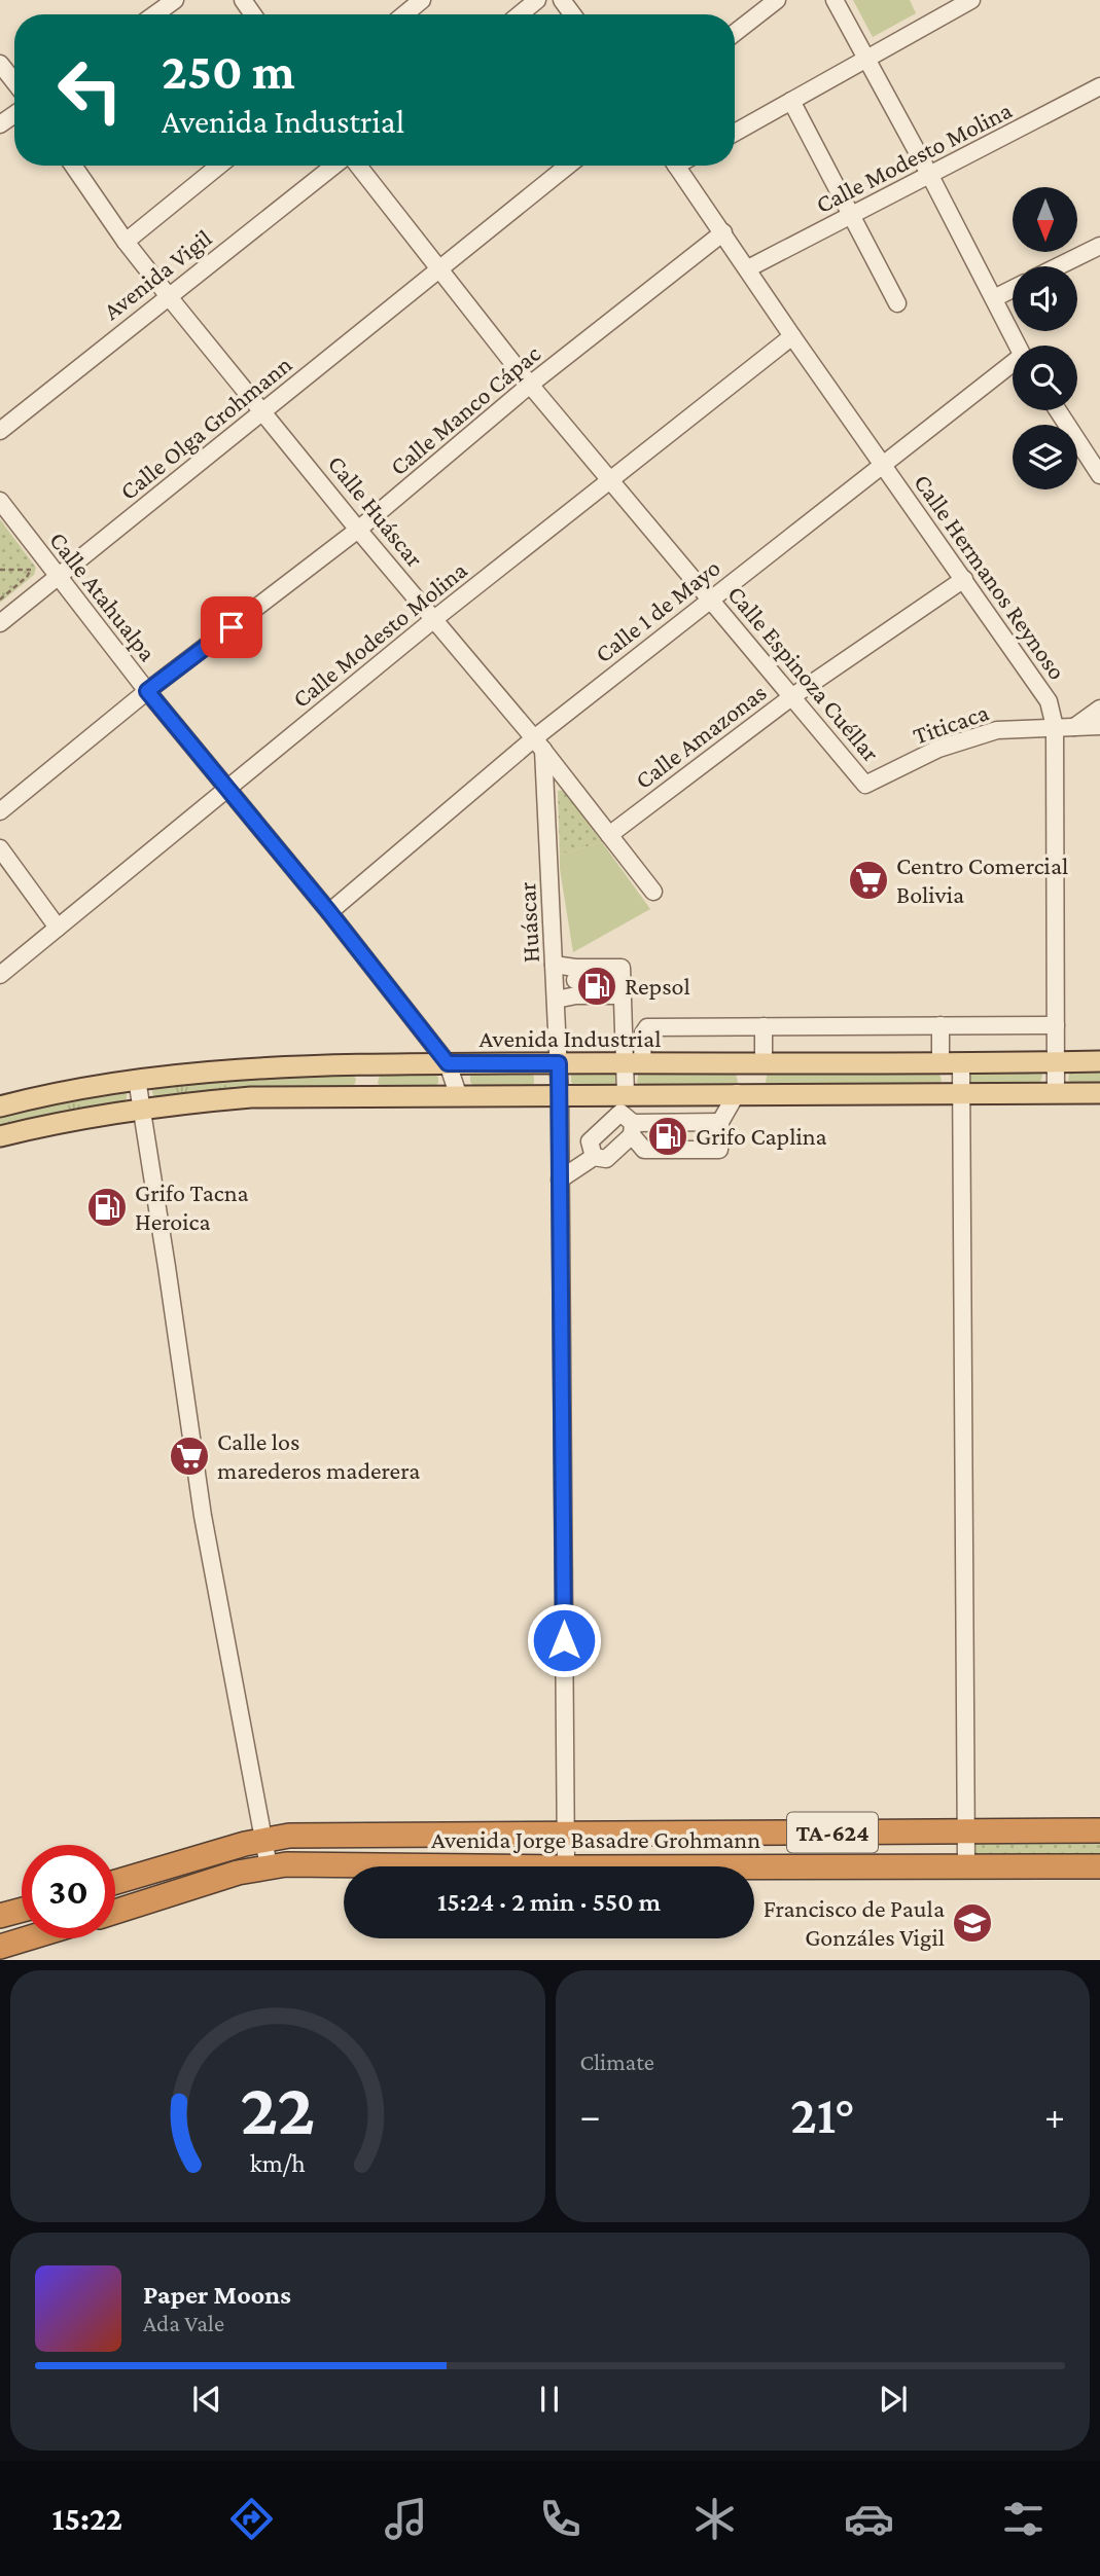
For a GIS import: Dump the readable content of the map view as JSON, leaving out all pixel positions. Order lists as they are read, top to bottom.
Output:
{
  "streets": {
    "highway": ["TA-624", "Avenida Jorge Basadre Grohmann"],
    "main road": ["Avenida Industrial"],
    "street": [
      "Calle Modesto Molina",
      "Avenida Vigil",
      "Calle Manco Cápac",
      "Calle Olga Grohmann",
      "Calle Huáscar",
      "Calle Hermanos Reynoso",
      "Calle Atahualpa",
      "Calle 1 de Mayo",
      "Calle Espinoza Cuéllar",
      "Titicaca",
      "Calle Amazonas",
      "Huáscar"
    ]
  },
  "crossings": [
    ["Calle Modesto Molina", "Calle Huáscar"],
    ["Calle Modesto Molina", "Calle Hermanos Reynoso"],
    ["Calle Modesto Molina", "Calle Atahualpa"],
    ["Calle Modesto Molina", "Calle Espinoza Cuéllar"],
    ["Avenida Vigil", "Calle Huáscar"],
    ["Calle Manco Cápac", "Calle Huáscar"],
    ["Calle Manco Cápac", "Calle Hermanos Reynoso"],
    ["Calle Manco Cápac", "Calle Atahualpa"],
    ["Calle Manco Cápac", "Calle Espinoza Cuéllar"],
    ["Calle Olga Grohmann", "Calle Huáscar"],
    ["Calle Olga Grohmann", "Calle Atahualpa"],
    ["Calle Olga Grohmann", "Calle Espinoza Cuéllar"],
    ["Calle Huáscar", "Calle 1 de Mayo"],
    ["Calle Huáscar", "Calle Amazonas"],
    ["Calle Huáscar", "Huáscar"],
    ["Calle Hermanos Reynoso", "Calle 1 de Mayo"],
    ["Calle Hermanos Reynoso", "Titicaca"],
    ["Calle Hermanos Reynoso", "Calle Amazonas"],
    ["Calle Hermanos Reynoso", "Avenida Industrial"],
    ["Calle Atahualpa", "Calle 1 de Mayo"],
    ["Calle Atahualpa", "Avenida Industrial"],
    ["Calle 1 de Mayo", "Calle Espinoza Cuéllar"],
    ["Calle 1 de Mayo", "Huáscar"],
    ["Calle Espinoza Cuéllar", "Titicaca"],
    ["Calle Espinoza Cuéllar", "Calle Amazonas"],
    ["Huáscar", "Avenida Industrial"],
    ["Huáscar", "Avenida Jorge Basadre Grohmann"]
  ],
  "places": {
    "supermarket": ["Centro Comercial Bolivia", "Calle los marederos maderera"],
    "fuel station": ["Repsol", "Grifo Caplina", "Grifo Tacna Heroica"],
    "school or university": ["Francisco de Paula Gonzáles Vigil"]
  },
  "north": "bottom",
  "page": {
    "turn": ["250 m", "Avenida Industrial"],
    "limit": "30",
    "trip": "15:24 · 2 min · 550 m",
    "tile": "Climate",
    "heat": ["−", "21°", "+"],
    "song": ["Paper Moons", "Ada Vale"],
    "tabs": "15:22",
    "gauge": ["22", "km/h"]
  }
}
